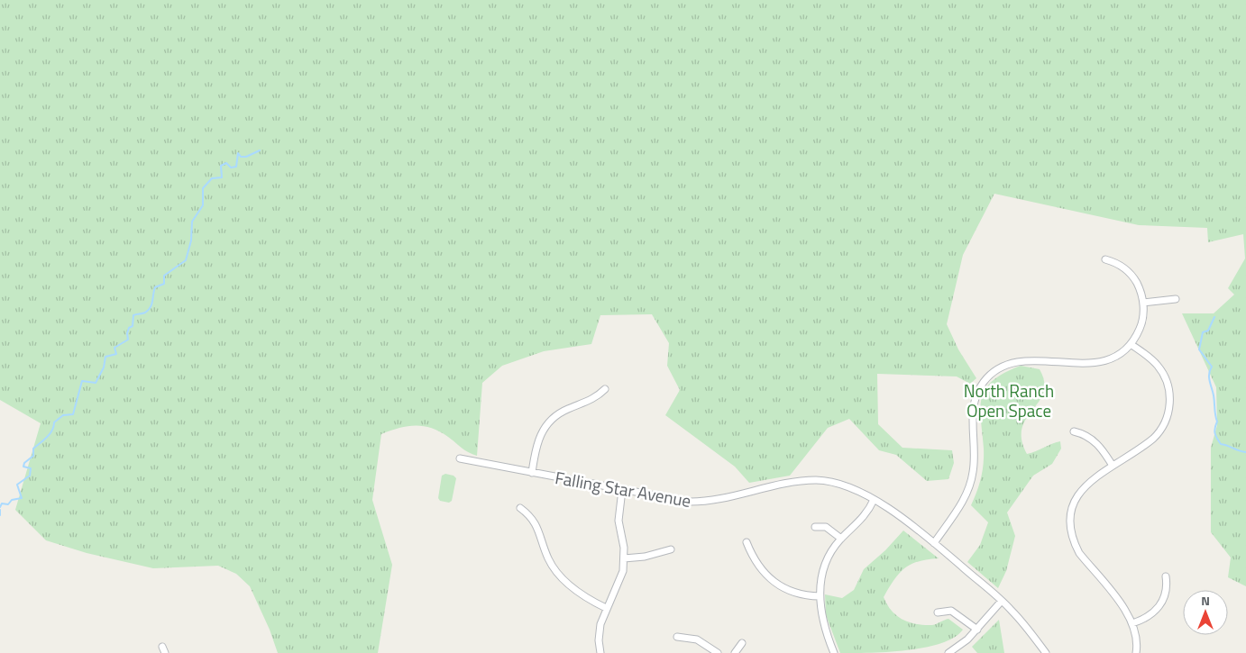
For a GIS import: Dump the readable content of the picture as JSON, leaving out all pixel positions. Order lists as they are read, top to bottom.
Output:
{
  "streets": {
    "street": ["Falling Star Avenue"]
  },
  "parks": ["North Ranch Open Space"],
  "north": "top"
}
